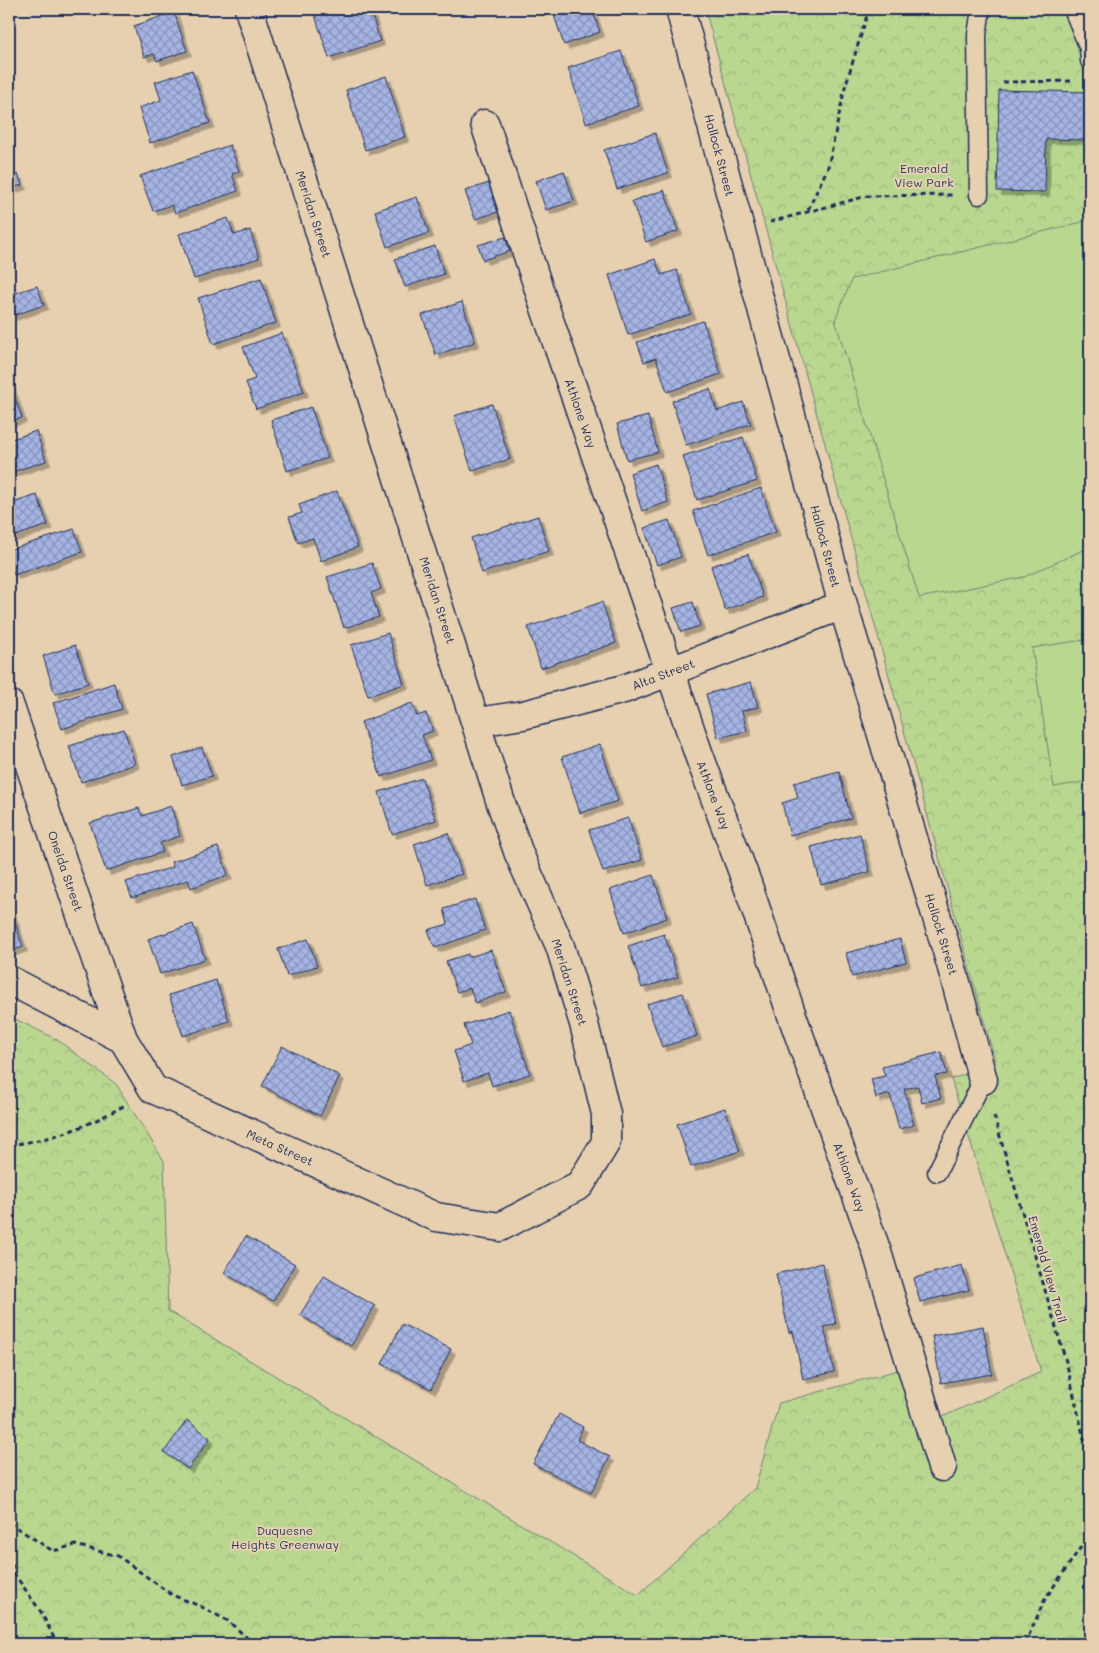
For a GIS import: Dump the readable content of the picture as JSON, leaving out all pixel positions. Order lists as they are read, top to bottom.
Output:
{
  "streets": {
    "street": [
      "Hallock Street",
      "Meridan Street",
      "Athlone Way",
      "Alta Street",
      "Oneida Street",
      "Meta Street"
    ],
    "path": ["Emerald View Trail"]
  },
  "crossings": [
    ["Hallock Street", "Alta Street"],
    ["Hallock Street", "Emerald View Trail"],
    ["Meridan Street", "Alta Street"],
    ["Meridan Street", "Meta Street"],
    ["Athlone Way", "Alta Street"]
  ],
  "parks": ["Emerald View Park", "Duquesne Heights Greenway"]
}
